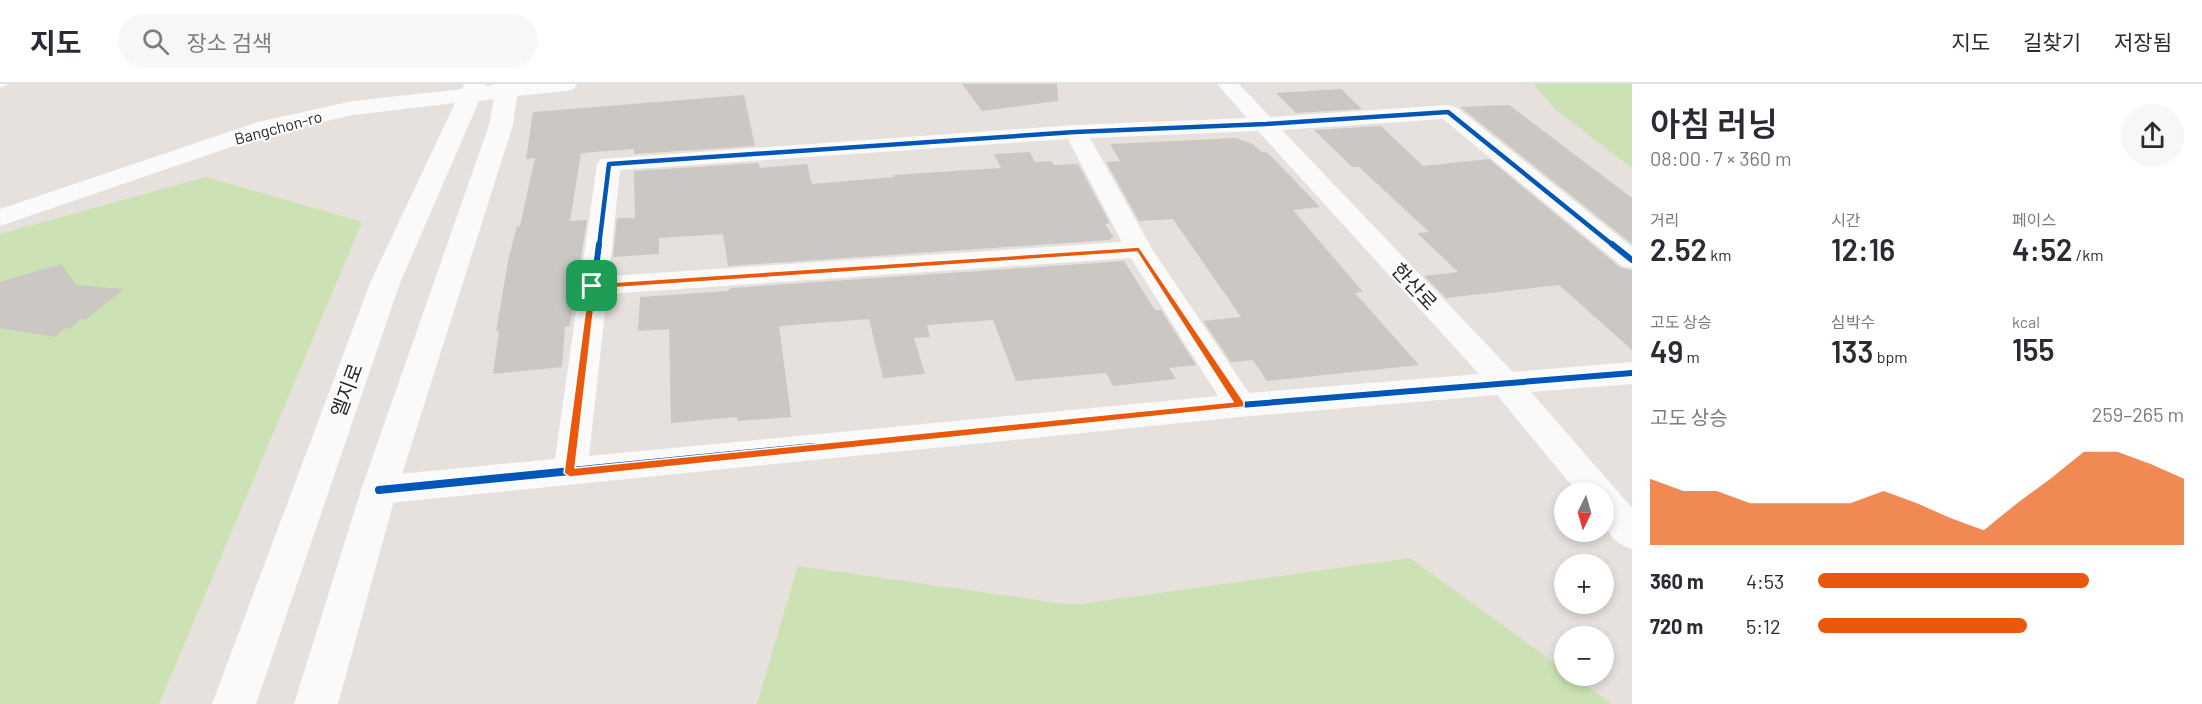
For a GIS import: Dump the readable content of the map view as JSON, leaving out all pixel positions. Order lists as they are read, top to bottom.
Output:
{
  "streets": {
    "main road": ["Bangchon-ro", "엘지로"],
    "street": ["한산로"]
  },
  "crossings": [
    ["Bangchon-ro", "엘지로"]
  ],
  "north": "bottom",
  "page": {
    "header": "지도",
    "search": "장소 검색",
    "nav": ["지도", "길찾기", "저장됨"],
    "heading": ["아침 러닝", "08:00 · 7 × 360 m"],
    "stats": [
      ["거리", "2.52 km"],
      ["시간", "12:16"],
      ["페이스", "4:52 /km"],
      ["고도 상승", "49 m"],
      ["심박수", "133 bpm"],
      ["kcal", "155"]
    ],
    "chart": ["고도 상승", "259–265 m"],
    "map_buttons": ["+", "−"],
    "list": [
      {
        "name": "360 m",
        "note": "4:53"
      },
      {
        "name": "720 m",
        "note": "5:12"
      }
    ]
  }
}
